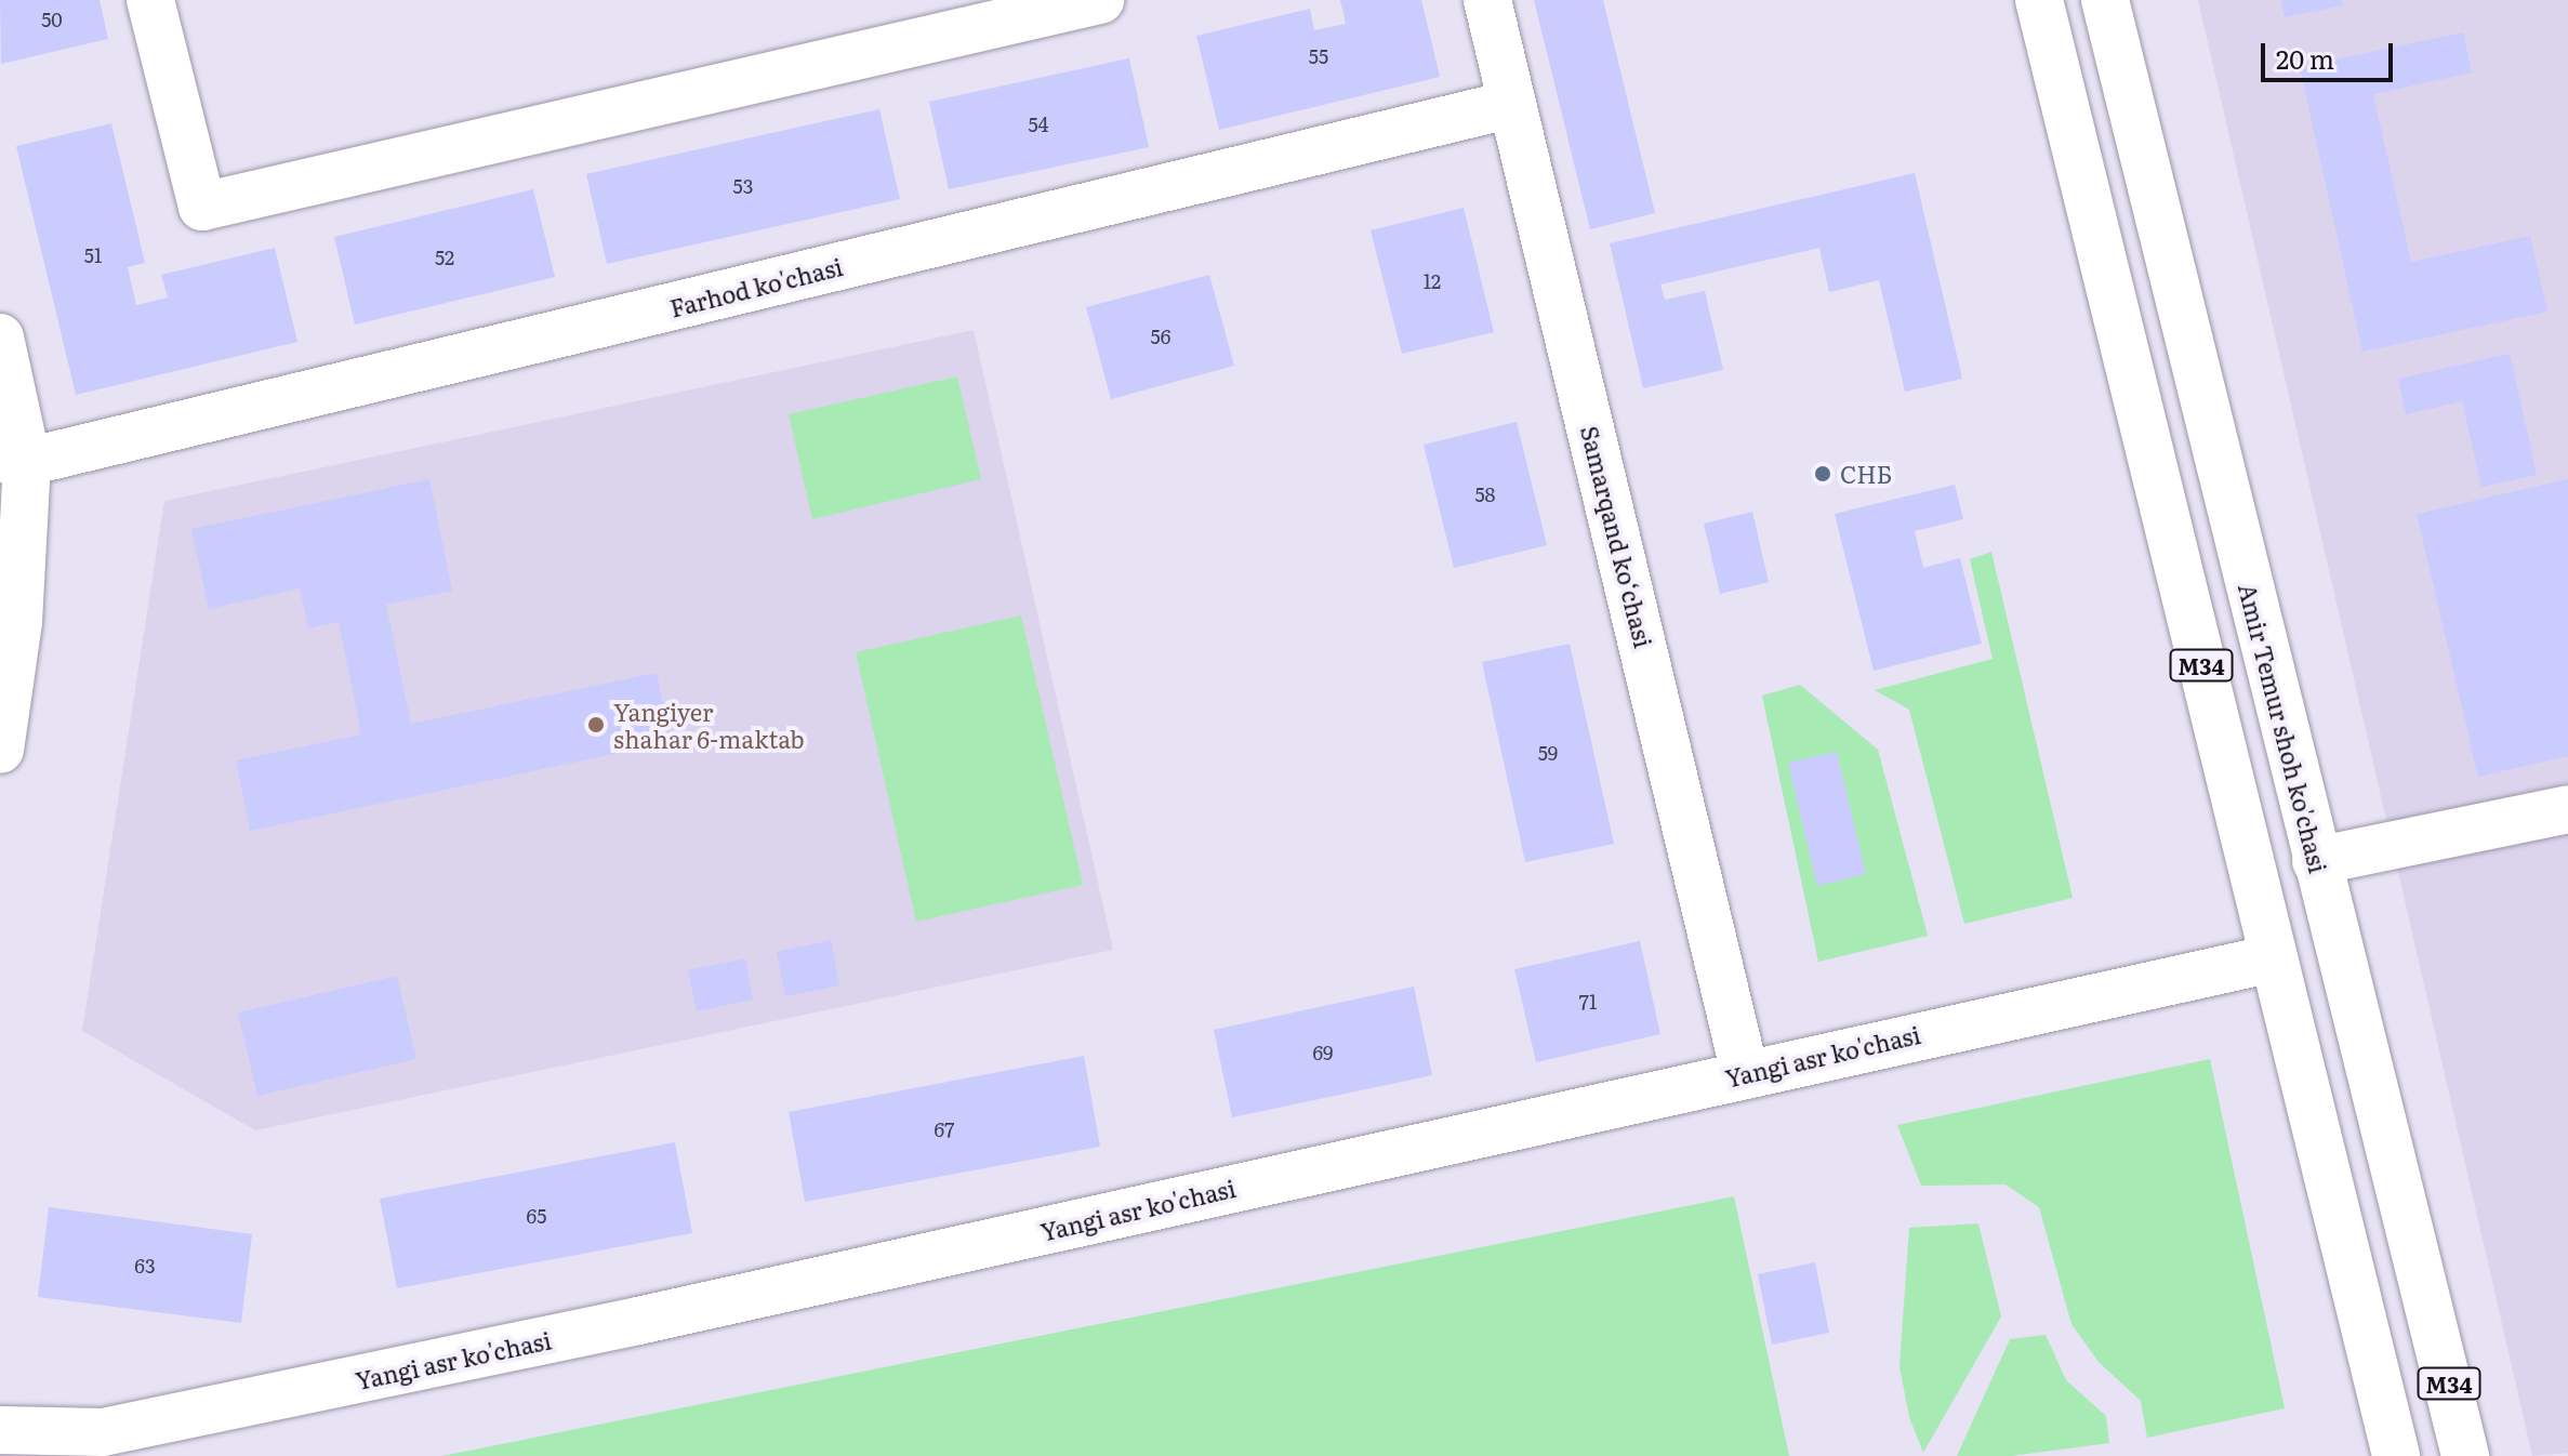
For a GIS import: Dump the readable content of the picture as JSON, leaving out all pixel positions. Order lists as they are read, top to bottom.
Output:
{
  "streets": {
    "main road": [
      "Farhod ko'chasi",
      "Samarqand ko‘chasi",
      "M34",
      "Amir Temur shoh ko'chasi",
      "Yangi asr ko'chasi"
    ]
  },
  "crossings": [
    ["Farhod ko'chasi", "Samarqand ko‘chasi"],
    ["Samarqand ko‘chasi", "Yangi asr ko'chasi"],
    ["M34", "Yangi asr ko'chasi"]
  ],
  "places": ["СНБ", "Yangiyer shahar 6-maktab"],
  "house_numbers": [
    "50",
    "55",
    "54",
    "53",
    "51",
    "52",
    "12",
    "56",
    "58",
    "59",
    "71",
    "69",
    "67",
    "65",
    "63"
  ],
  "scale_bar": "20 m"
}
